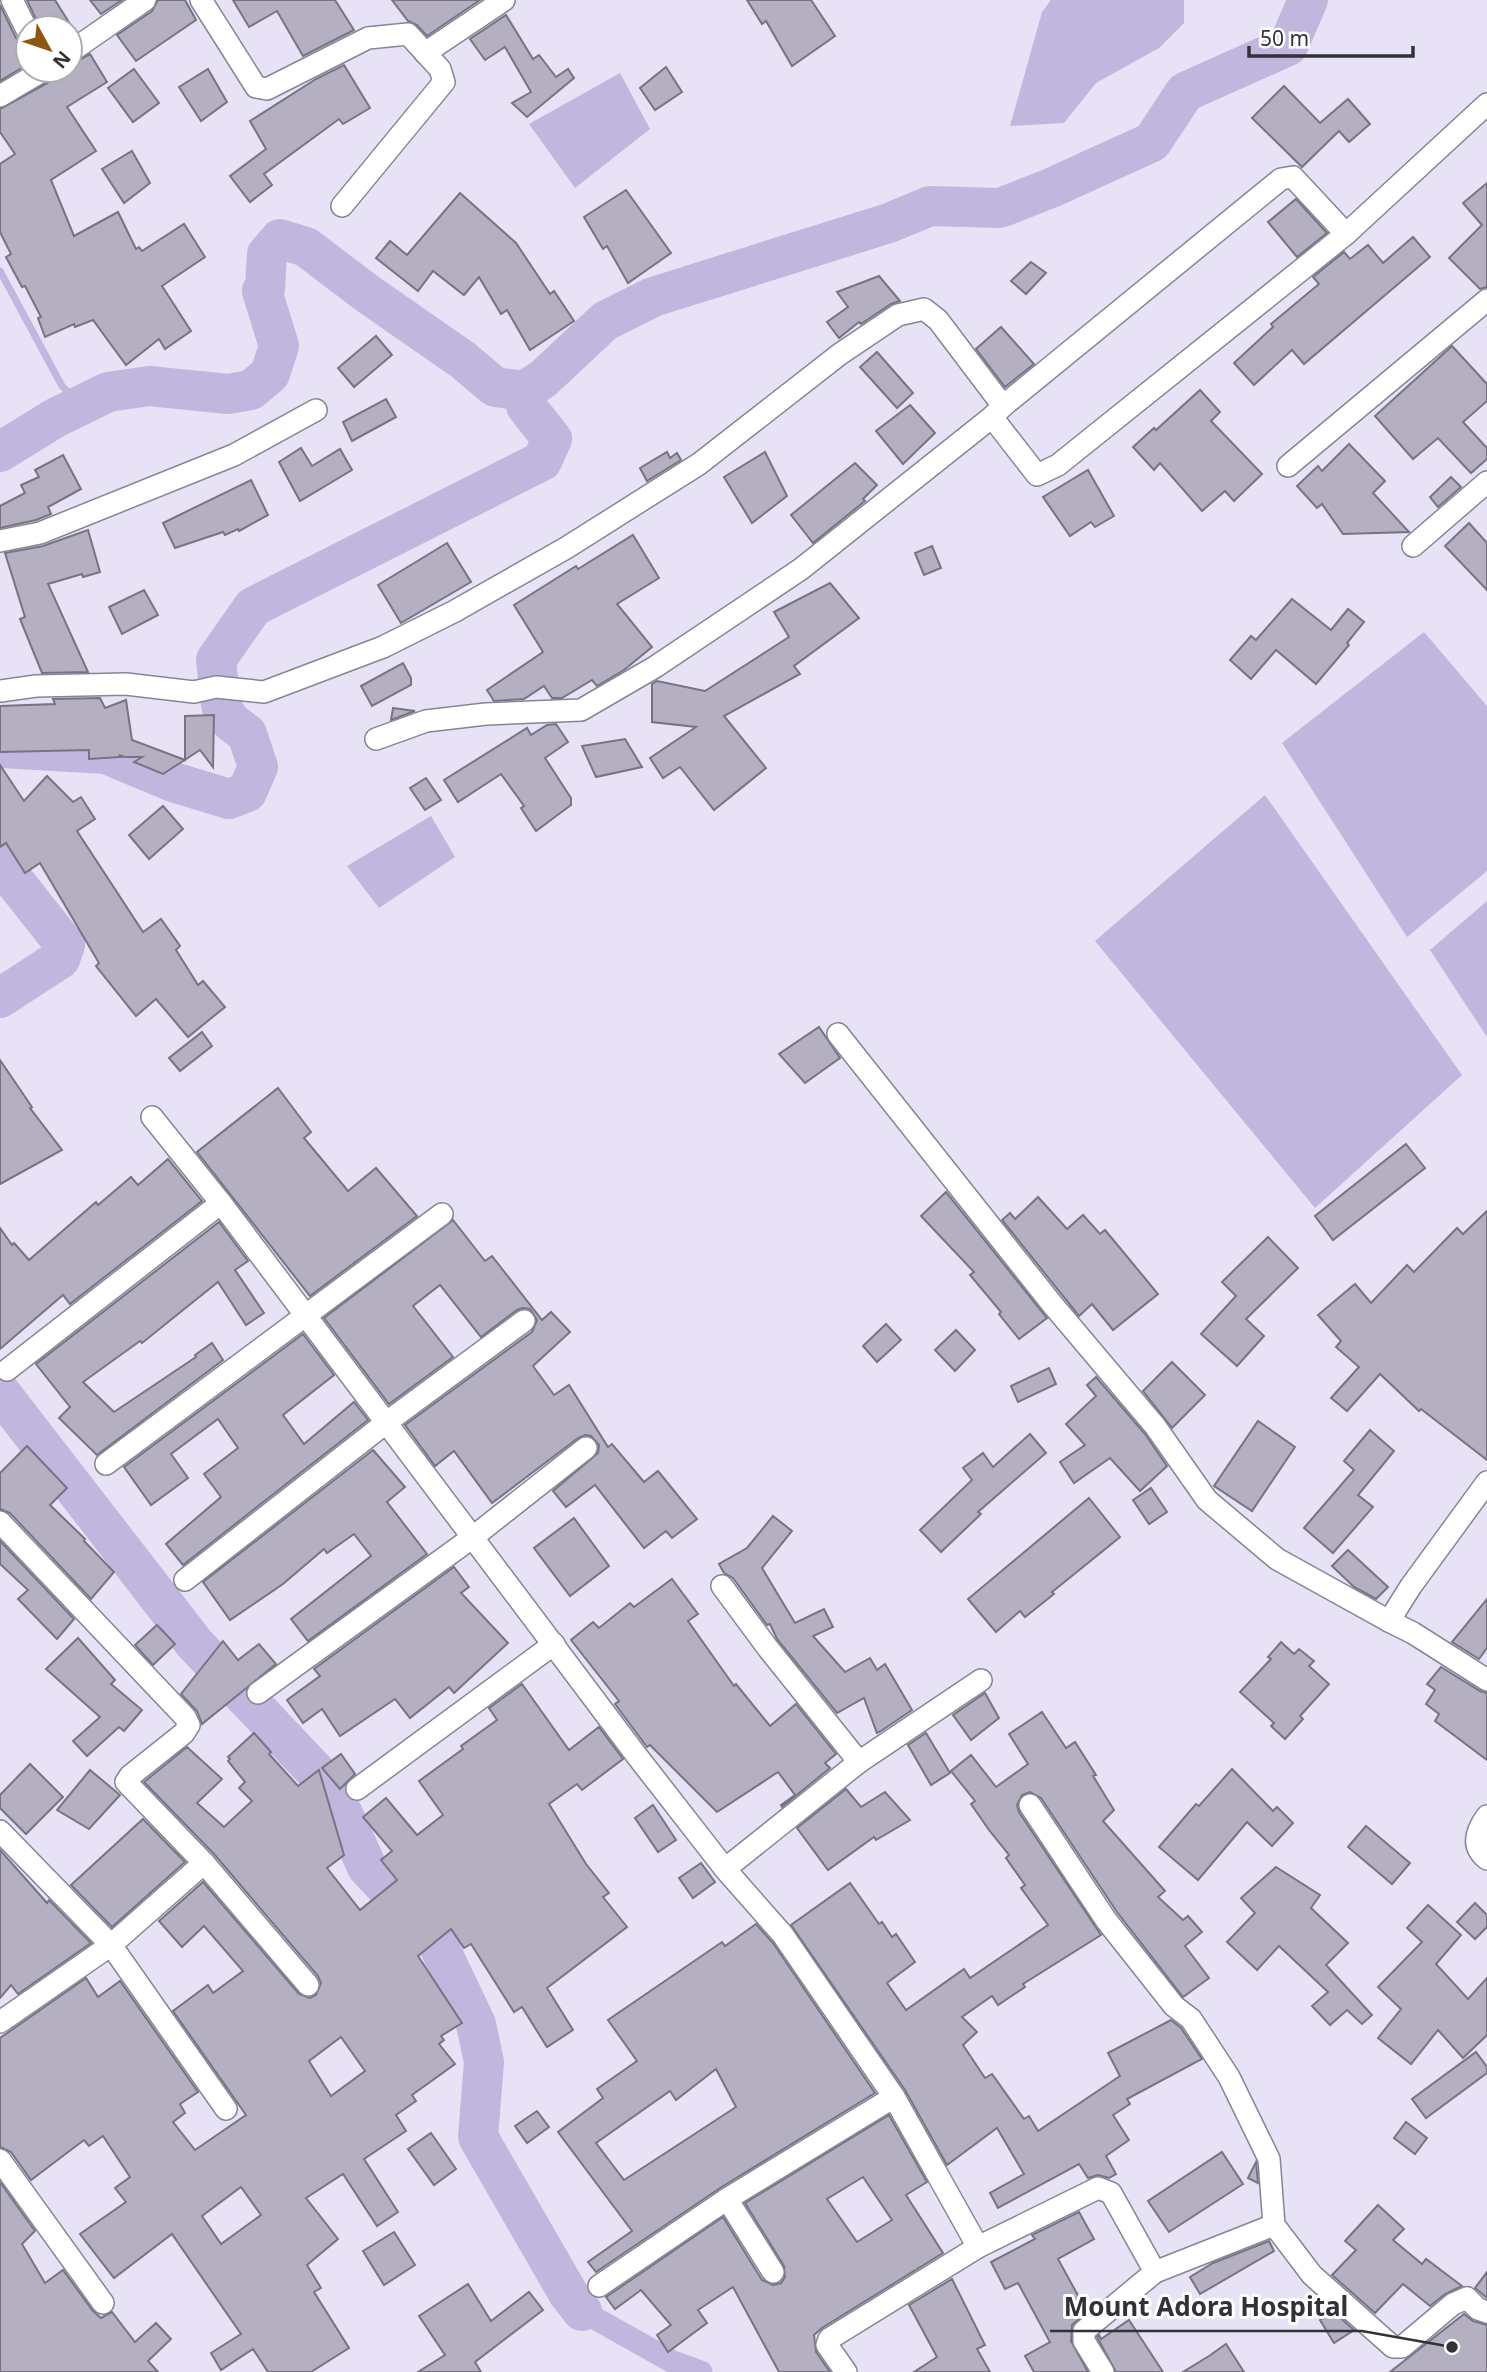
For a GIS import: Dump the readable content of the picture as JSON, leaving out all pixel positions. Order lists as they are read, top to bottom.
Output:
{
  "places": ["Mount Adora Hospital"],
  "scale_bar": "50 m",
  "north": "bottom right"
}
